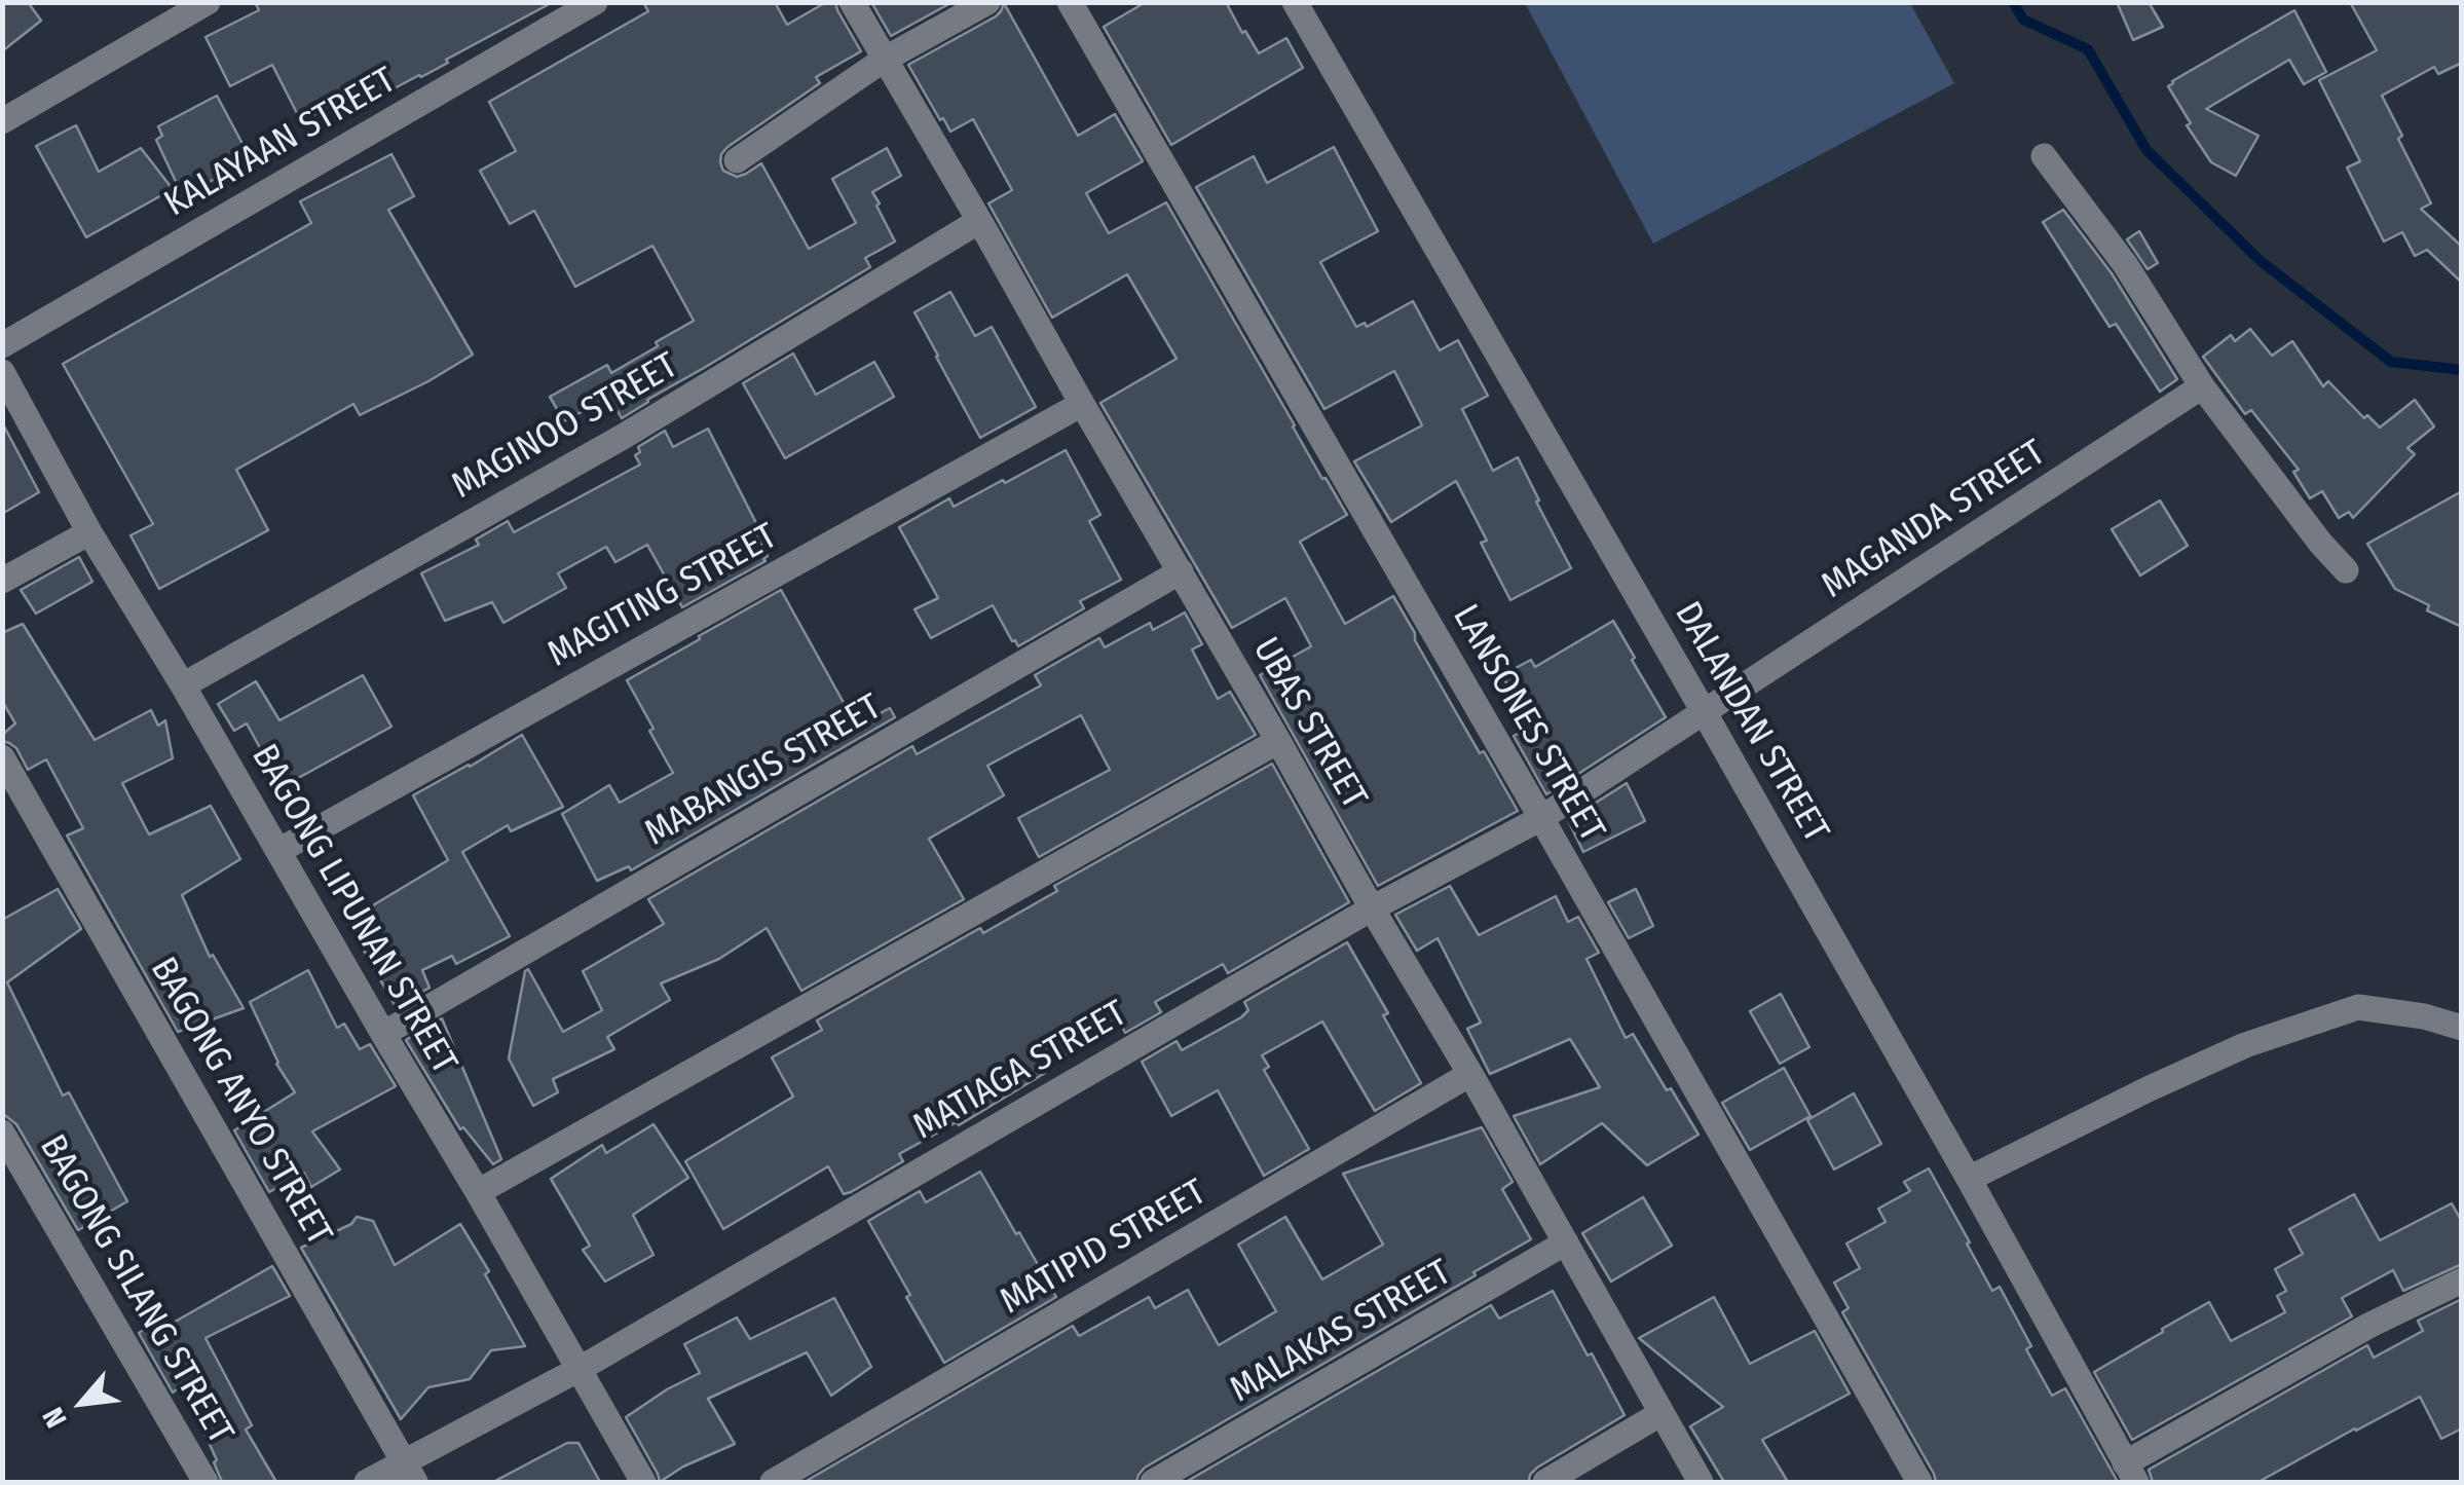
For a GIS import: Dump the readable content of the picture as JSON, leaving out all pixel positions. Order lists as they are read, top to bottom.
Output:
{
  "streets": {
    "street": [
      "KALAYAAN STREET",
      "MAGINOO STREET",
      "MAGANDA STREET",
      "MAGITING STREET",
      "DALANDAN STREET",
      "UBAS STREET",
      "LANSONES STREET",
      "MABANGIS STREET",
      "BAGONG LIPUNAN STREET",
      "MATIAGA STREET",
      "BAGONG ANYO STREET",
      "MATIPID STREET",
      "BAGONG SILANG STREET",
      "MALAKAS STREET"
    ]
  },
  "crossings": [
    ["MAGINOO STREET", "UBAS STREET"],
    ["MAGINOO STREET", "BAGONG LIPUNAN STREET"],
    ["MAGANDA STREET", "DALANDAN STREET"],
    ["MAGANDA STREET", "MATIAGA STREET"],
    ["MAGITING STREET", "UBAS STREET"],
    ["MAGITING STREET", "BAGONG LIPUNAN STREET"],
    ["DALANDAN STREET", "MATIAGA STREET"],
    ["UBAS STREET", "MABANGIS STREET"],
    ["UBAS STREET", "MATIAGA STREET"],
    ["UBAS STREET", "MATIPID STREET"],
    ["UBAS STREET", "MALAKAS STREET"],
    ["LANSONES STREET", "MATIAGA STREET"],
    ["MABANGIS STREET", "BAGONG LIPUNAN STREET"],
    ["BAGONG LIPUNAN STREET", "MATIAGA STREET"],
    ["MATIAGA STREET", "BAGONG ANYO STREET"]
  ],
  "north": "bottom left"
}
